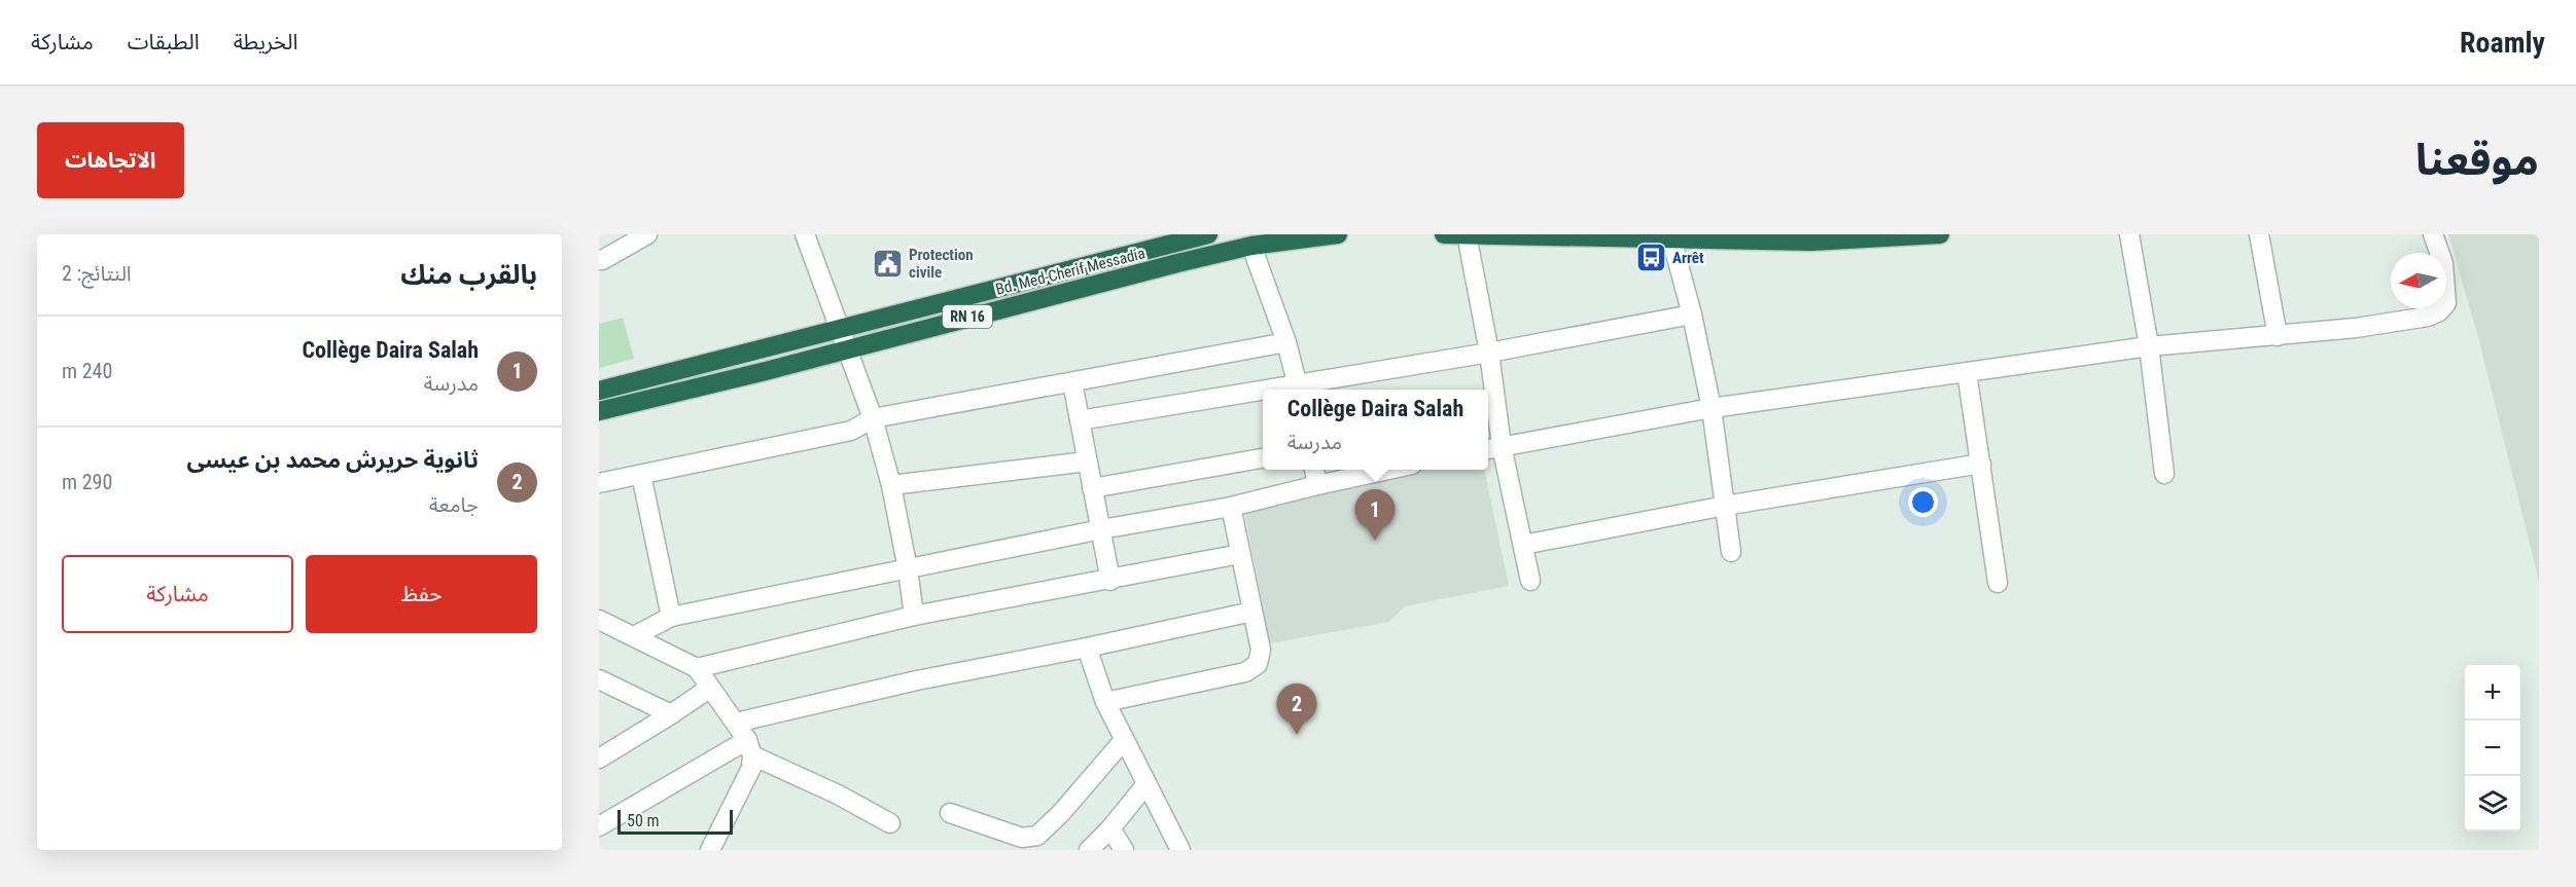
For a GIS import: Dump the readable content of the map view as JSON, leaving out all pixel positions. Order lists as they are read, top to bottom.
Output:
{
  "streets": {
    "highway": ["Bd. Med-Cherif Messadia", "RN 16"]
  },
  "places": {
    "bus stop": ["Arrêt"],
    "public building": ["Protection civile"]
  },
  "scale_bar": "50 m",
  "north": "left",
  "page": {
    "header": "Roamly",
    "nav": ["الخريطة", "الطبقات", "مشاركة"],
    "title": "موقعنا",
    "buttons": [
      "الاتجاهات",
      ["حفظ", "مشاركة"]
    ],
    "heading": ["بالقرب منك", "النتائج: 2"],
    "list": [
      {
        "mark": "1",
        "name": "Collège Daira Salah",
        "note": "مدرسة",
        "value": "240 m"
      },
      {
        "mark": "2",
        "name": "ثانوية حريرش محمد بن عيسى",
        "note": "جامعة",
        "value": "290 m"
      }
    ],
    "popup": ["Collège Daira Salah", "مدرسة"],
    "pins": ["1", "2"],
    "map_buttons": ["+", "−"],
    "scale": "50 m"
  }
}
